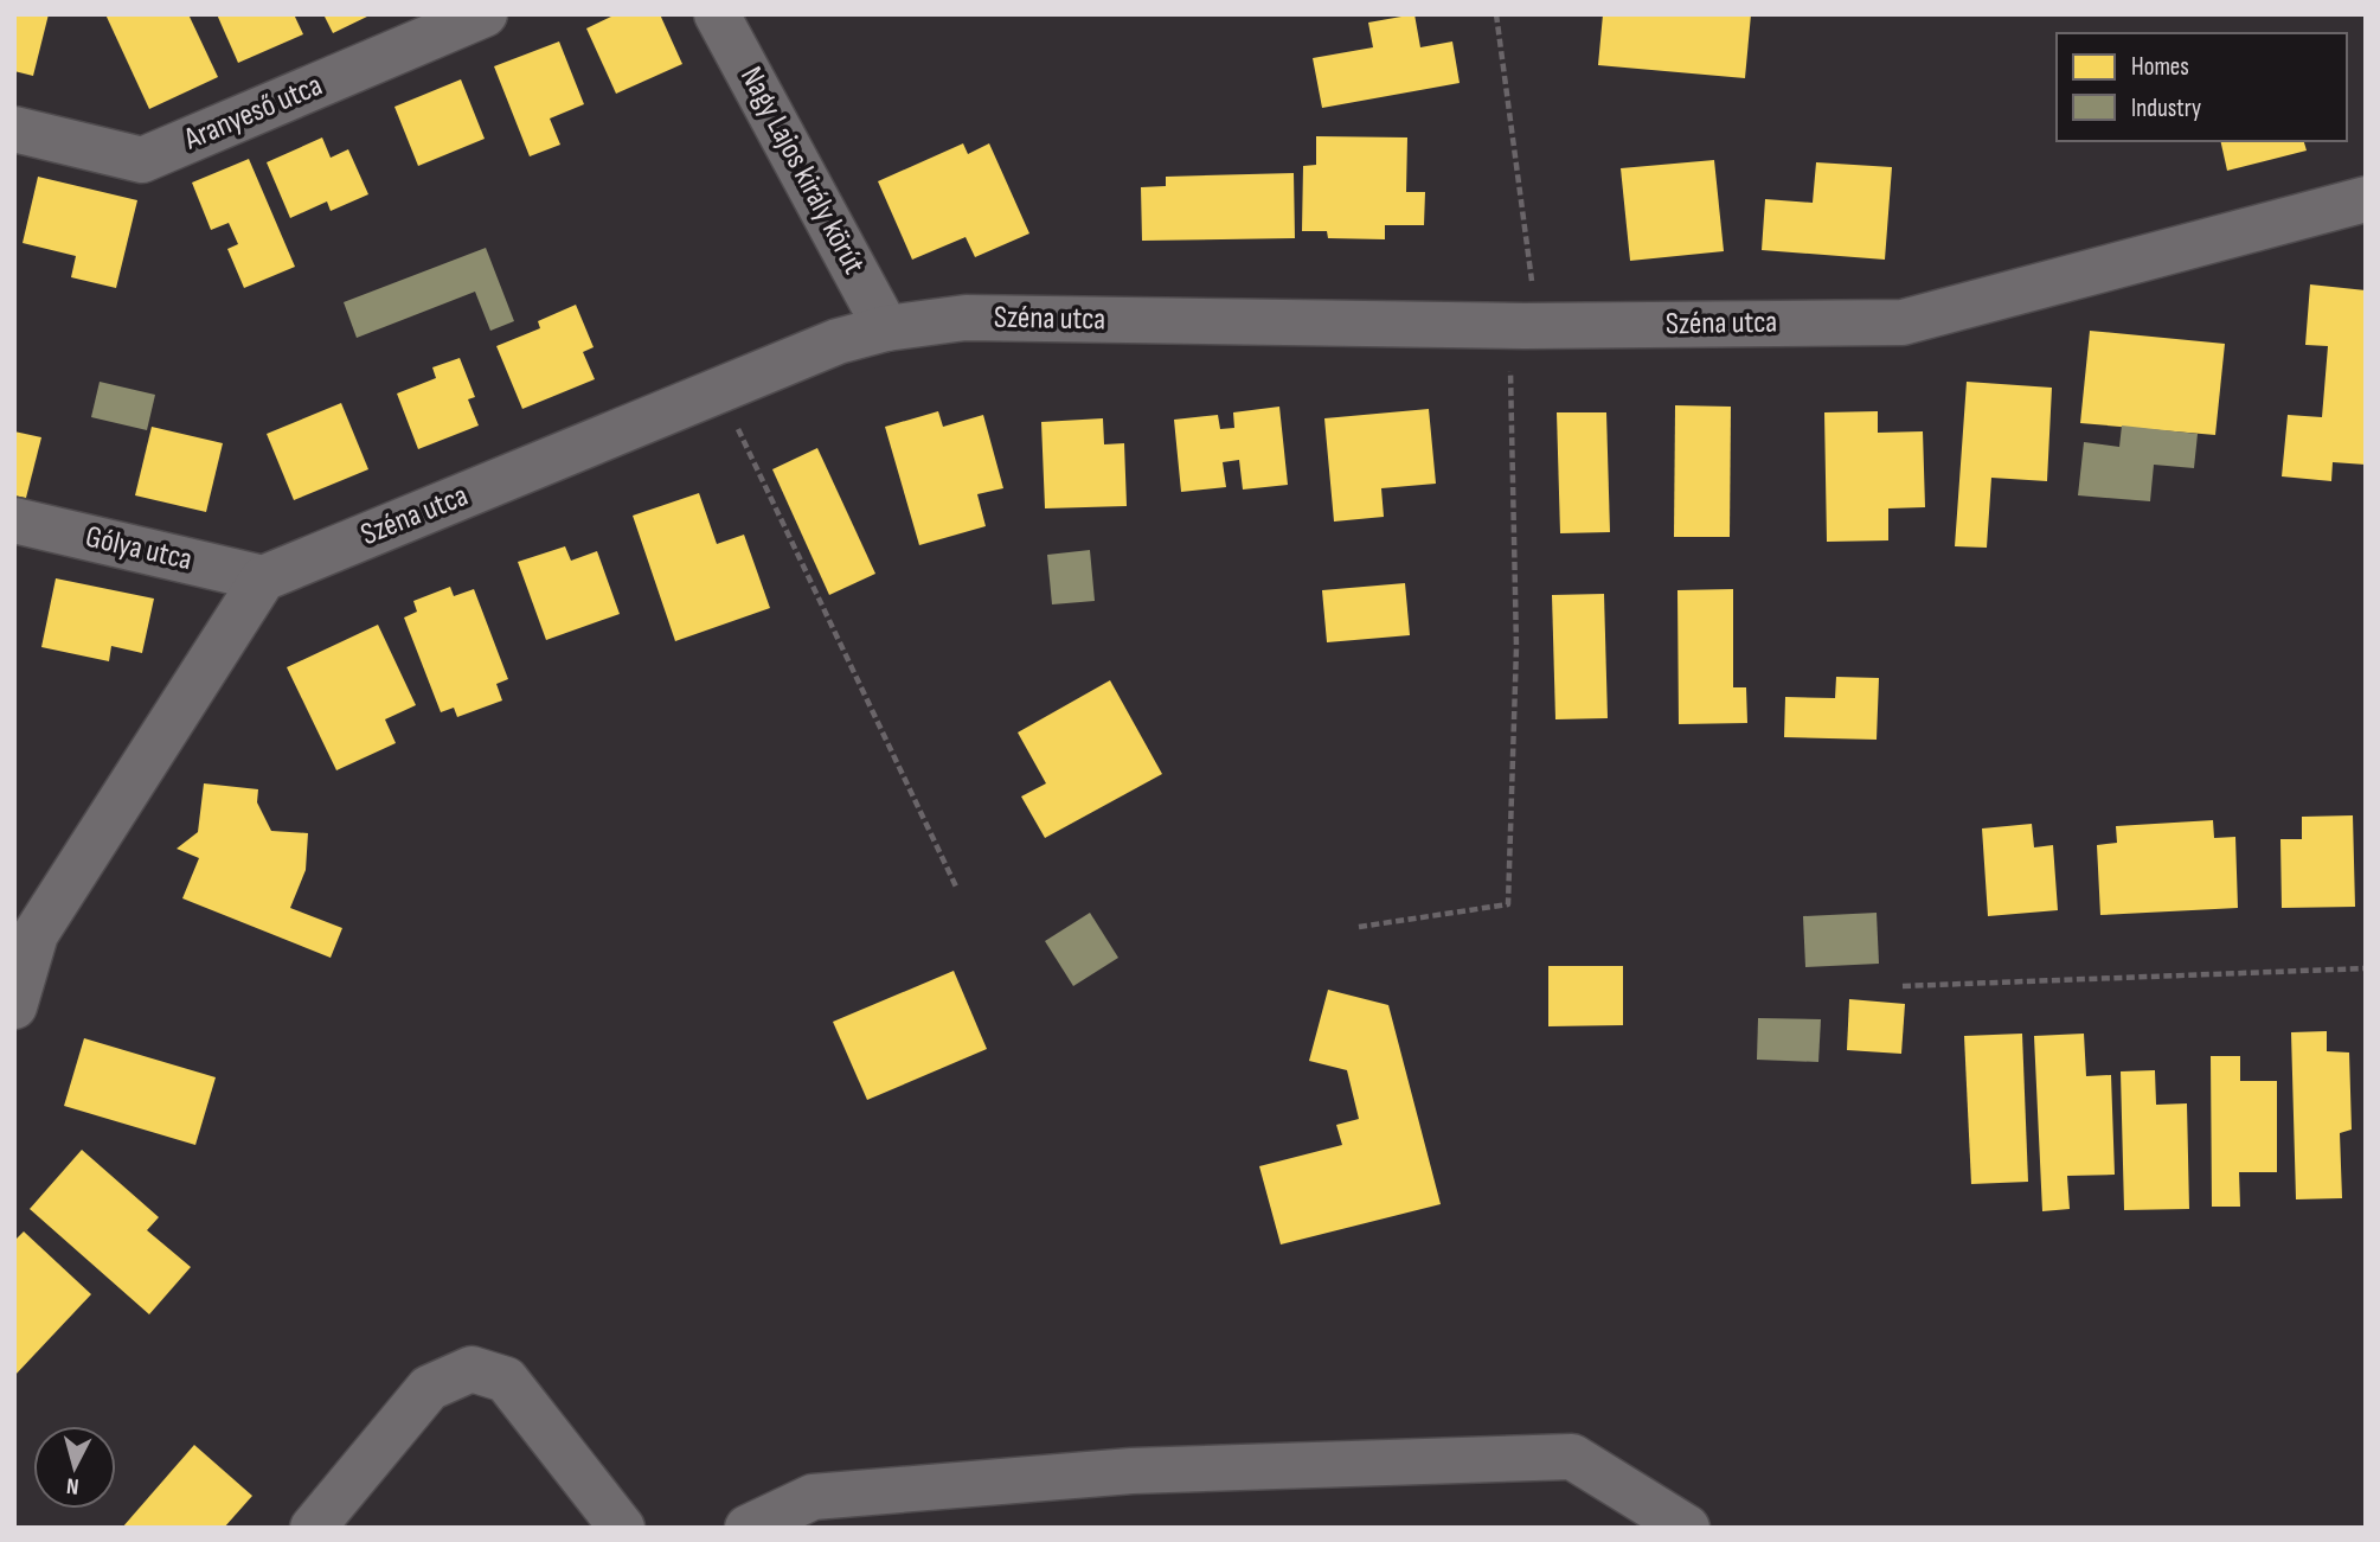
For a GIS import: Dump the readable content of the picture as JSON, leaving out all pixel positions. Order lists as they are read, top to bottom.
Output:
{
  "streets": {
    "street": [
      "Aranyeső utca",
      "Nagy Lajos király körút",
      "Széna utca",
      "Gólya utca"
    ]
  },
  "crossings": [
    ["Nagy Lajos király körút", "Széna utca"],
    ["Széna utca", "Gólya utca"]
  ],
  "legend": ["Homes", "Industry"],
  "north": "bottom"
}
